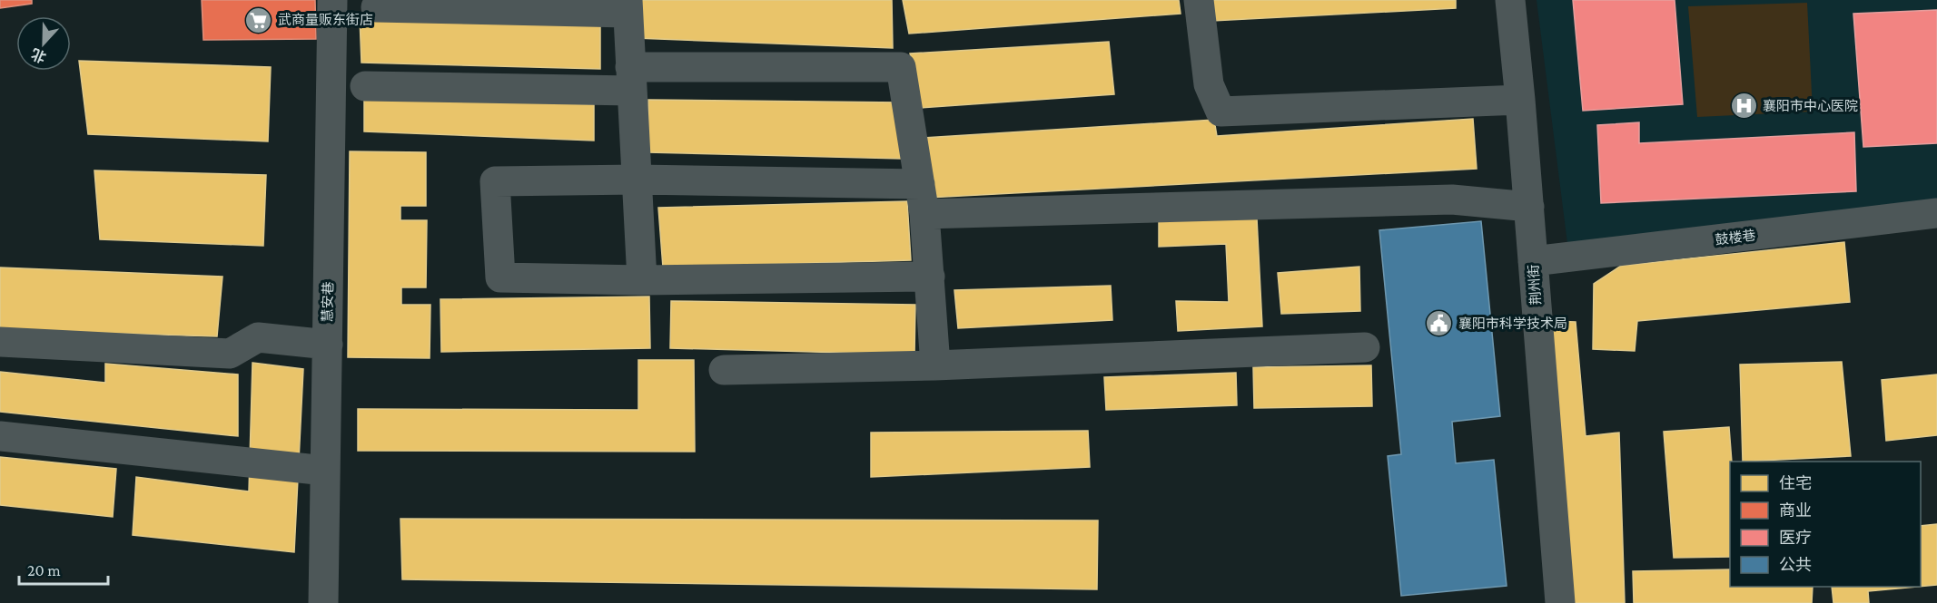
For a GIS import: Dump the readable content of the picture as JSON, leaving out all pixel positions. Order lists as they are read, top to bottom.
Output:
{
  "streets": {
    "street": ["鼓楼巷", "荆州街", "慧安巷"]
  },
  "crossings": [
    ["鼓楼巷", "荆州街"]
  ],
  "places": {
    "supermarket": ["武商量贩东街店"],
    "hospital": ["襄阳市中心医院"],
    "public building": ["襄阳市科学技术局"]
  },
  "legend": [
    "住宅",
    "商业",
    "医疗",
    "公共"
  ],
  "scale_bar": "20 m",
  "north": "bottom"
}
